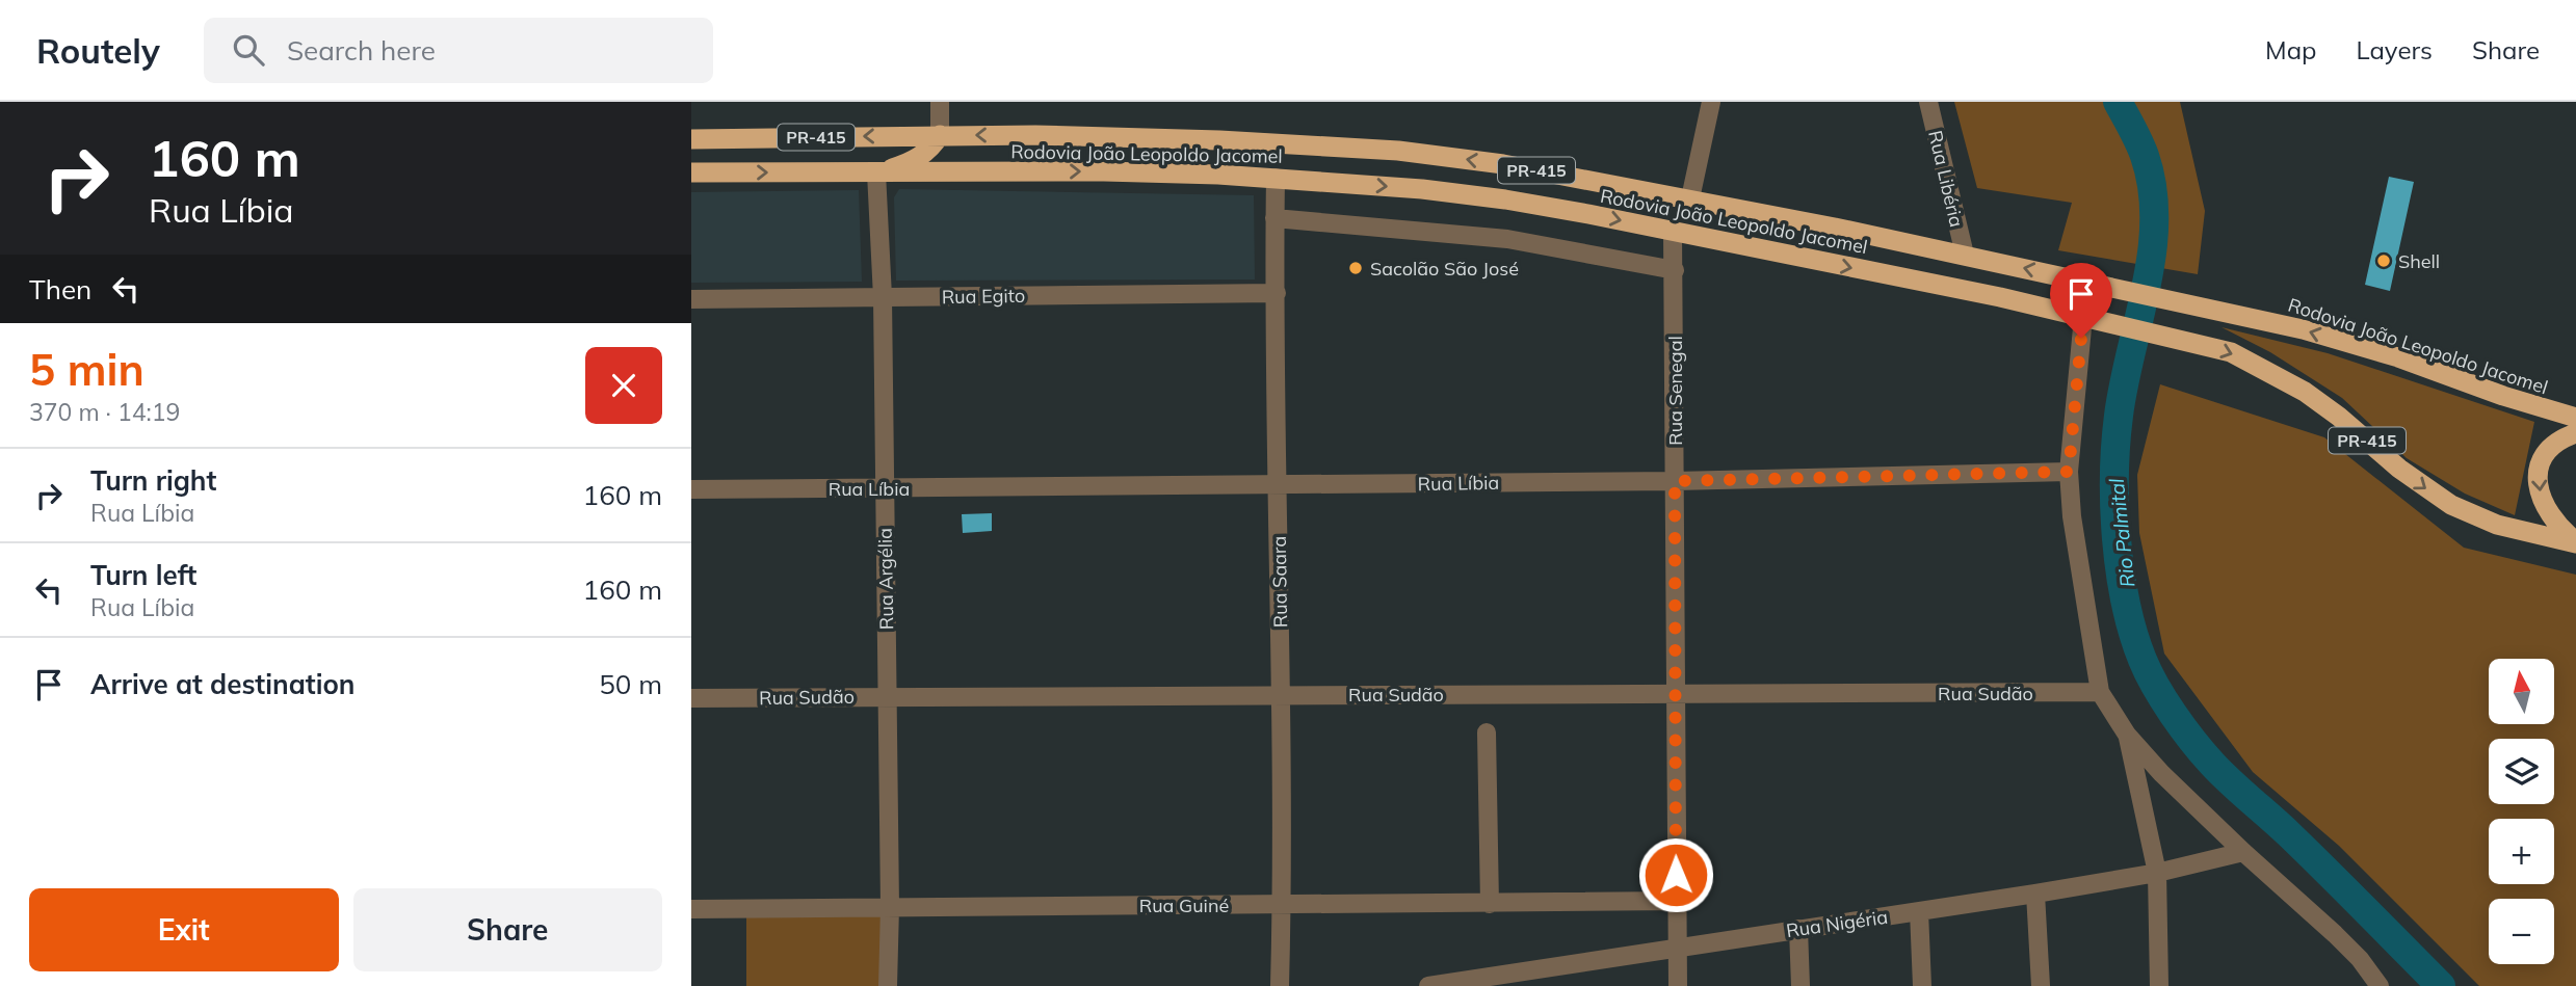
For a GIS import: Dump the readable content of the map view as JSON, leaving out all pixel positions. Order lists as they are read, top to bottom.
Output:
{
  "streets": {
    "highway": ["PR-415", "Rodovia João Leopoldo Jacomel"],
    "street": [
      "Rua Libéria",
      "Rua Egito",
      "Rua Senegal",
      "Rua Líbia",
      "Rua Argélia",
      "Rua Saara",
      "Rua Sudão",
      "Rua Guiné",
      "Rua Nigéria"
    ]
  },
  "crossings": [
    ["Rodovia João Leopoldo Jacomel", "Rua Libéria"],
    ["Rodovia João Leopoldo Jacomel", "Rua Senegal"],
    ["Rodovia João Leopoldo Jacomel", "Rua Argélia"],
    ["Rodovia João Leopoldo Jacomel", "Rua Saara"],
    ["Rua Egito", "Rua Argélia"],
    ["Rua Egito", "Rua Saara"],
    ["Rua Senegal", "Rua Líbia"],
    ["Rua Senegal", "Rua Sudão"],
    ["Rua Senegal", "Rua Guiné"],
    ["Rua Senegal", "Rua Nigéria"],
    ["Rua Líbia", "Rua Argélia"],
    ["Rua Líbia", "Rua Saara"],
    ["Rua Argélia", "Rua Sudão"],
    ["Rua Argélia", "Rua Guiné"],
    ["Rua Saara", "Rua Sudão"],
    ["Rua Saara", "Rua Guiné"]
  ],
  "water": ["Rio Palmital"],
  "places": ["Shell", "Sacolão São José"],
  "north": "top",
  "page": {
    "header": "Routely",
    "search": "Search here",
    "nav": ["Map", "Layers", "Share"],
    "turn": ["160 m", "Rua Líbia"],
    "then": "Then",
    "heading": ["5 min", "370 m · 14:19"],
    "list": [
      {
        "name": "Turn right",
        "note": "Rua Líbia",
        "value": "160 m"
      },
      {
        "name": "Turn left",
        "note": "Rua Líbia",
        "value": "160 m"
      },
      {
        "name": "Arrive at destination",
        "value": "50 m"
      }
    ],
    "map_buttons": ["+", "−"],
    "buttons": ["Exit", "Share"]
  }
}
